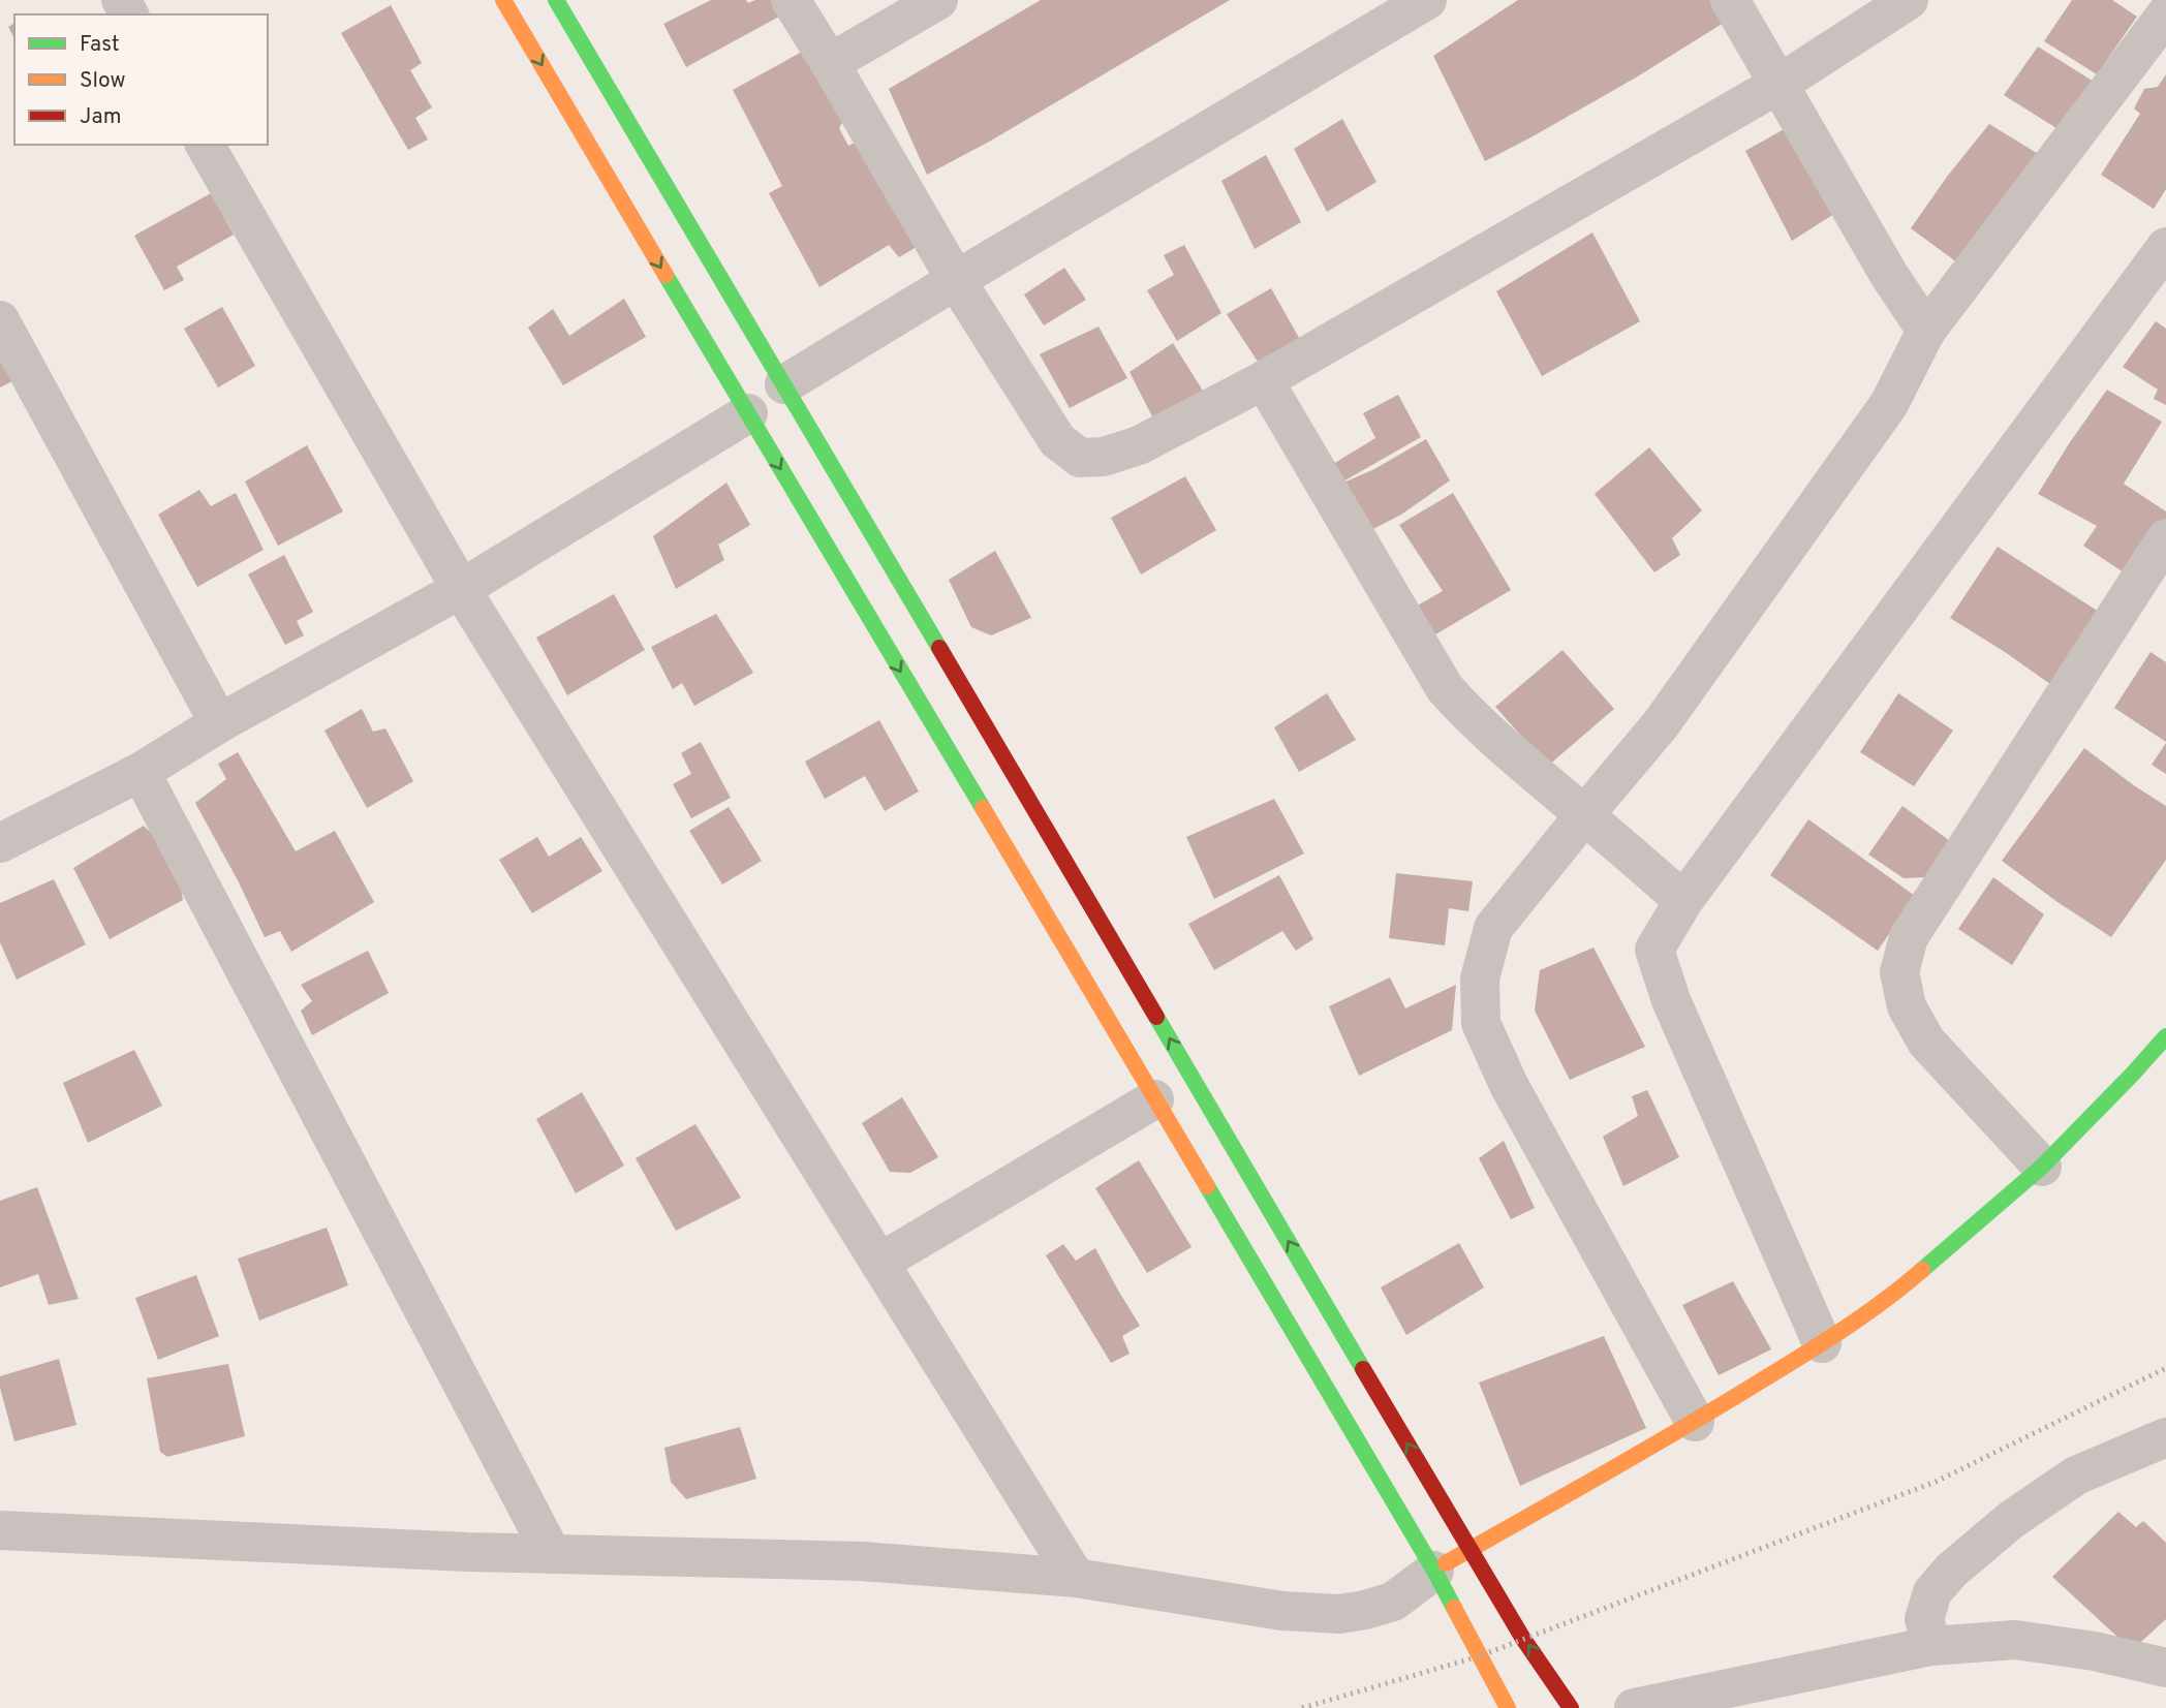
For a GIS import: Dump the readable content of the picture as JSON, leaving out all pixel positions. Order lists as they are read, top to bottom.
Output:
{
  "legend": ["Fast", "Slow", "Jam"]
}
